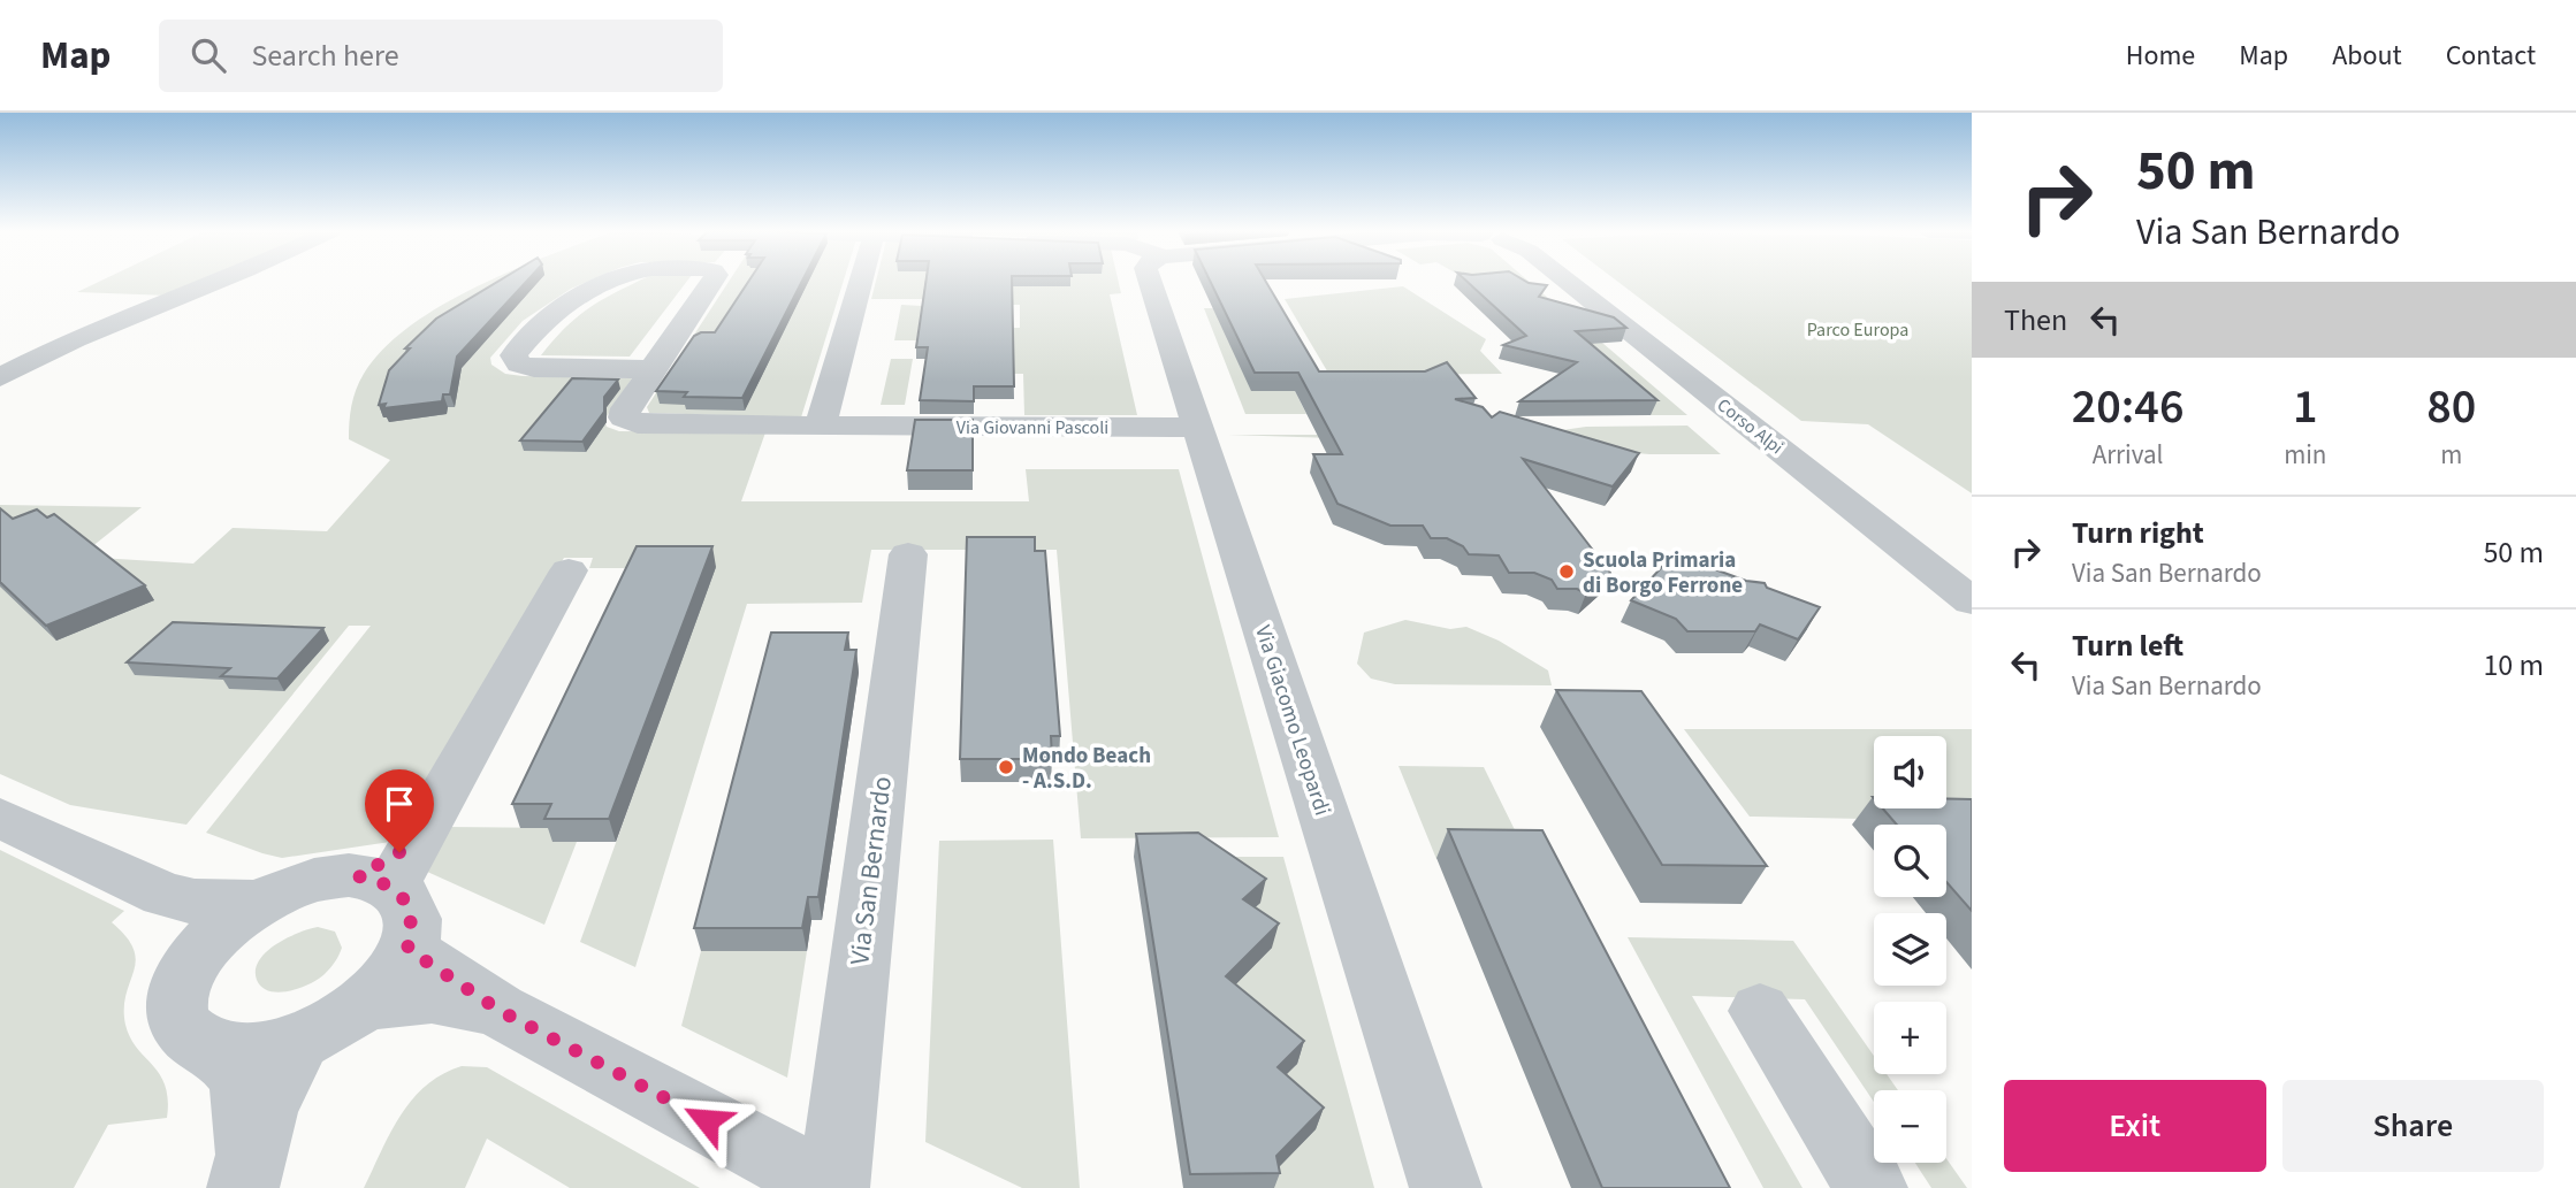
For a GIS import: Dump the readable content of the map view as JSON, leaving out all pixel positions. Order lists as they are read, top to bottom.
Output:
{
  "streets": {
    "street": [
      "Corso Alpi",
      "Via Giovanni Pascoli",
      "Via Giacomo Leopardi",
      "Via San Bernardo"
    ]
  },
  "crossings": [
    ["Via Giovanni Pascoli", "Via Giacomo Leopardi"]
  ],
  "parks": ["Parco Europa"],
  "places": ["Scuola Primaria di Borgo Ferrone", "Mondo Beach - A.S.D."],
  "page": {
    "header": "Map",
    "search": "Search here",
    "nav": [
      "Home",
      "Map",
      "About",
      "Contact"
    ],
    "turn": ["50 m", "Via San Bernardo"],
    "then": "Then",
    "eta": [
      "20:46",
      "Arrival",
      "1",
      "min",
      "80",
      "m"
    ],
    "list": [
      {
        "name": "Turn right",
        "note": "Via San Bernardo",
        "value": "50 m"
      },
      {
        "name": "Turn left",
        "note": "Via San Bernardo",
        "value": "10 m"
      }
    ],
    "map_buttons": ["+", "−"],
    "buttons": ["Exit", "Share"]
  }
}
